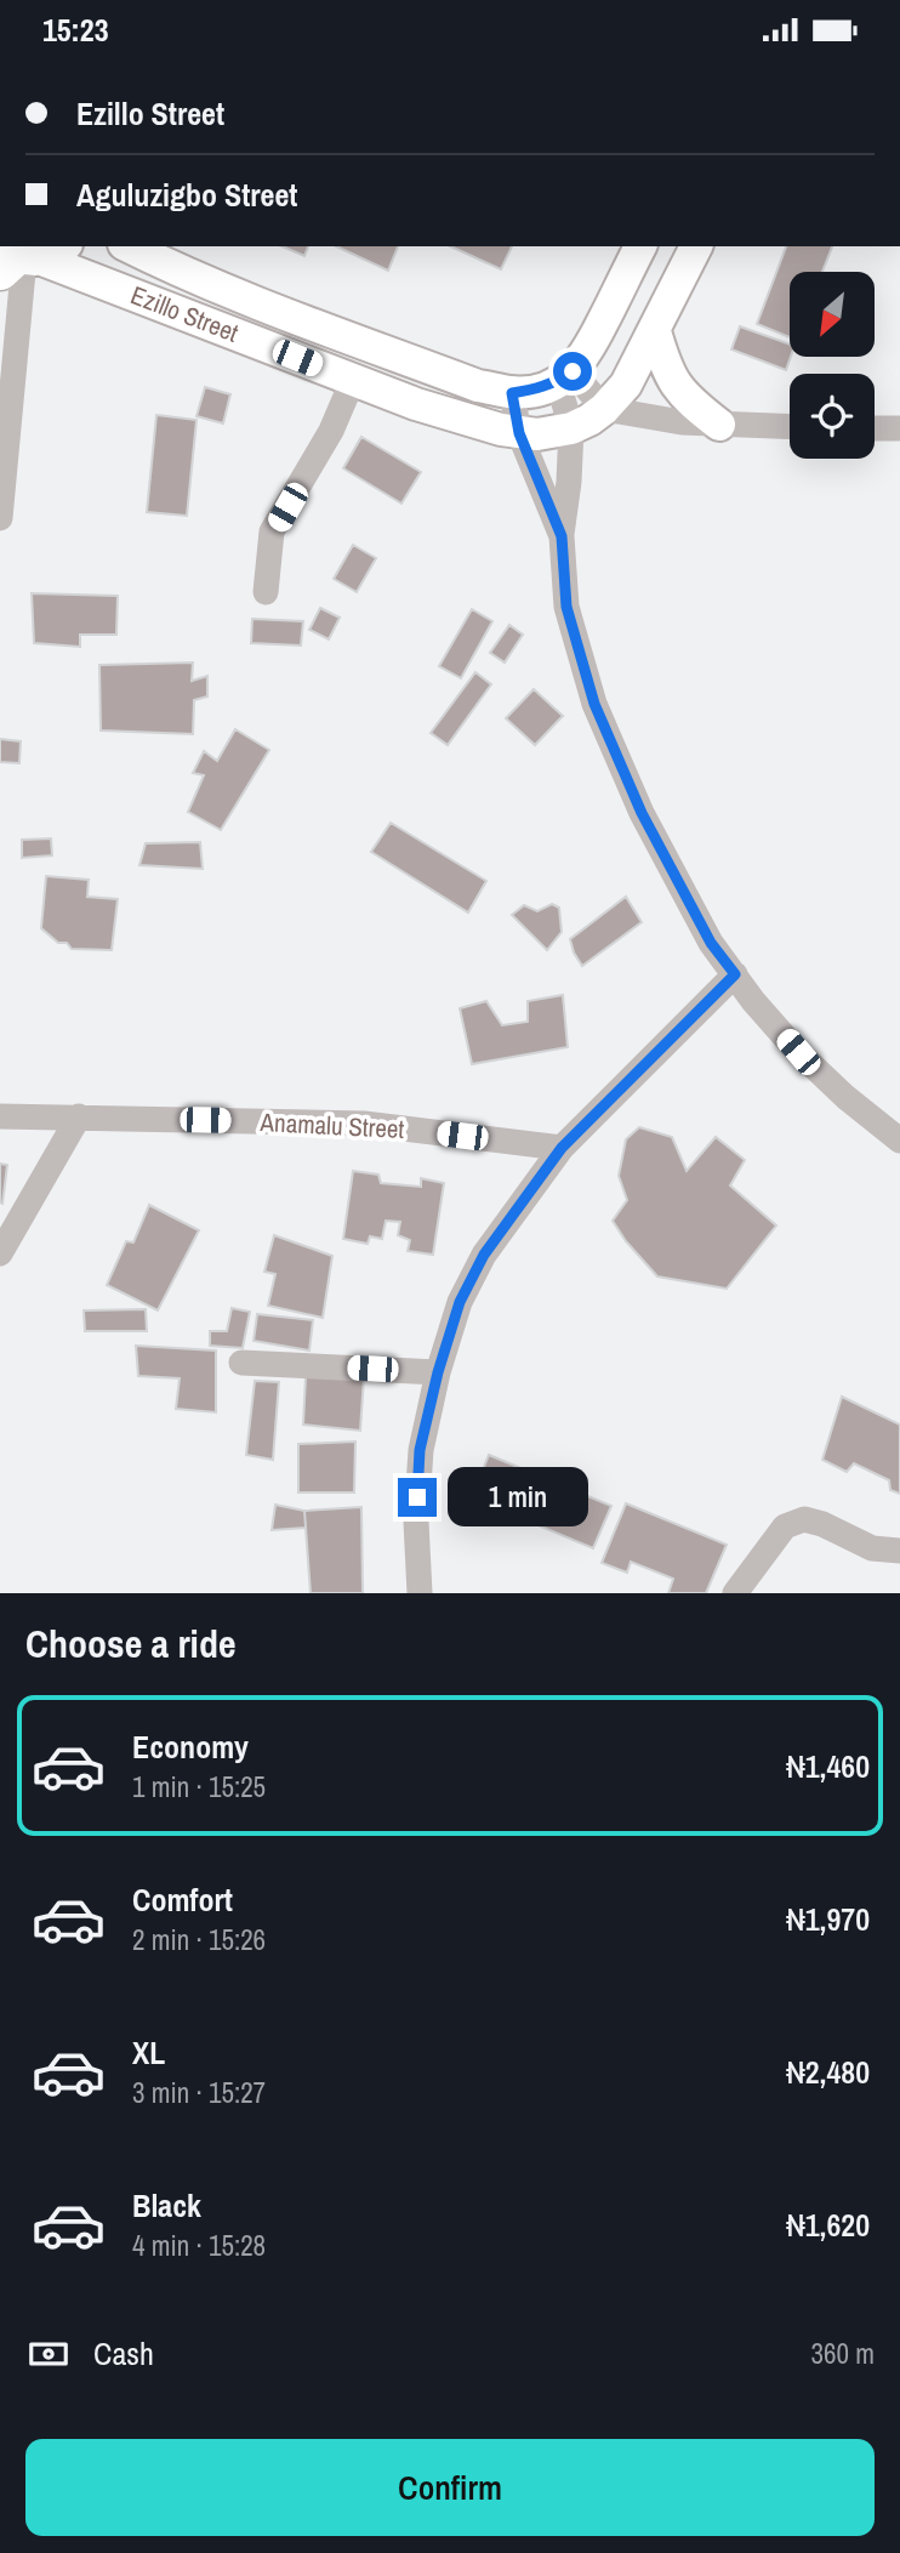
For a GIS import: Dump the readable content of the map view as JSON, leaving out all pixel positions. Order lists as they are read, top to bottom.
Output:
{
  "streets": {
    "main road": ["Ezillo Street"],
    "street": ["Anamalu Street"]
  },
  "north": "bottom left",
  "page": {
    "status": "15:23",
    "banner": ["Ezillo Street", "Aguluzigbo Street"],
    "bubble": "1 min",
    "heading": "Choose a ride",
    "list": [
      {
        "name": "Economy",
        "note": "1 min · 15:25",
        "value": "₦1,460"
      },
      {
        "name": "Comfort",
        "note": "2 min · 15:26",
        "value": "₦1,970"
      },
      {
        "name": "XL",
        "note": "3 min · 15:27",
        "value": "₦2,480"
      },
      {
        "name": "Black",
        "note": "4 min · 15:28",
        "value": "₦1,620"
      }
    ],
    "pay": ["Cash", "360 m"],
    "buttons": "Confirm"
  }
}
